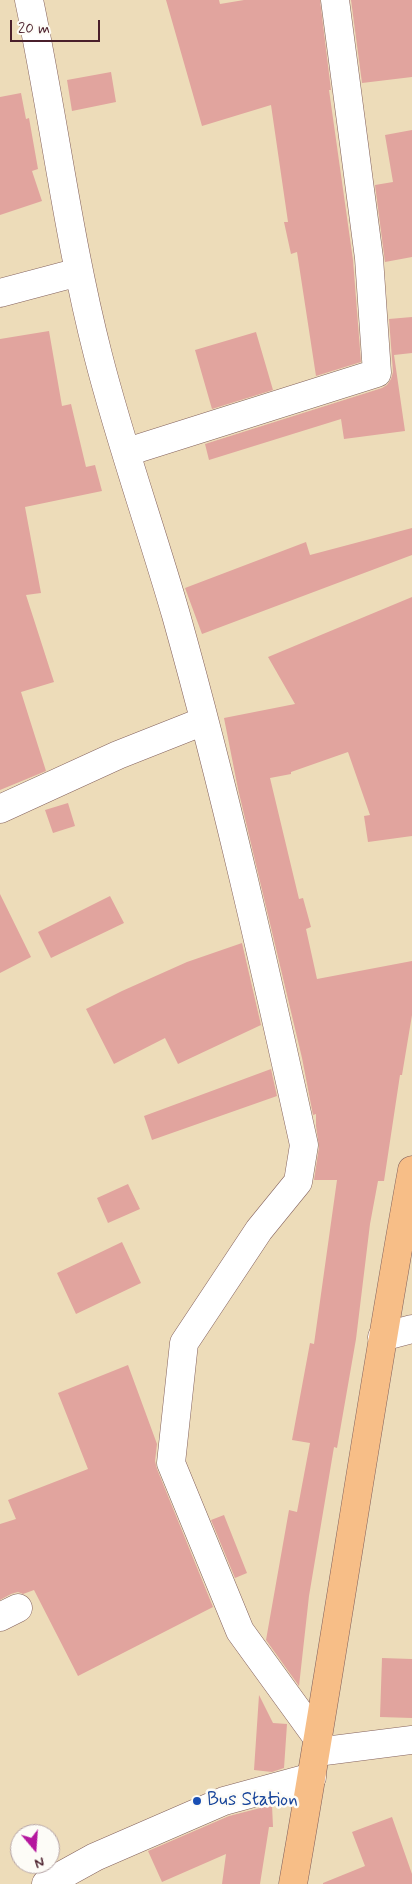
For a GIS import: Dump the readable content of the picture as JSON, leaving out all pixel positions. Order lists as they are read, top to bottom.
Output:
{
  "places": ["Bus Station"],
  "scale_bar": "20 m",
  "north": "bottom"
}
